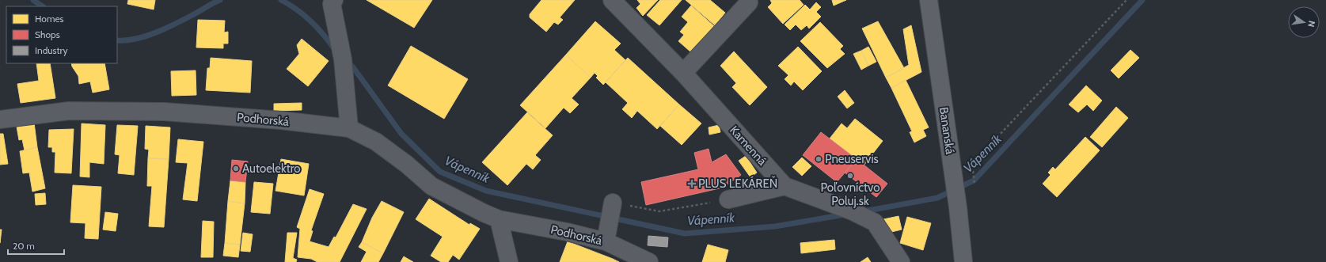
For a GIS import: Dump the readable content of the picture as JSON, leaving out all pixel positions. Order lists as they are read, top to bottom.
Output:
{
  "streets": {
    "main road": ["Bananská"],
    "street": ["Podhorská", "Kamenná"]
  },
  "water": ["Vápenník"],
  "places": {
    "other": ["Pneuservis", "Autoelektro", "Poľovníctvo Poluj.sk"],
    "health": ["PLUS LEKÁREŇ"]
  },
  "legend": ["Homes", "Shops", "Industry"],
  "scale_bar": "20 m",
  "north": "right"
}
